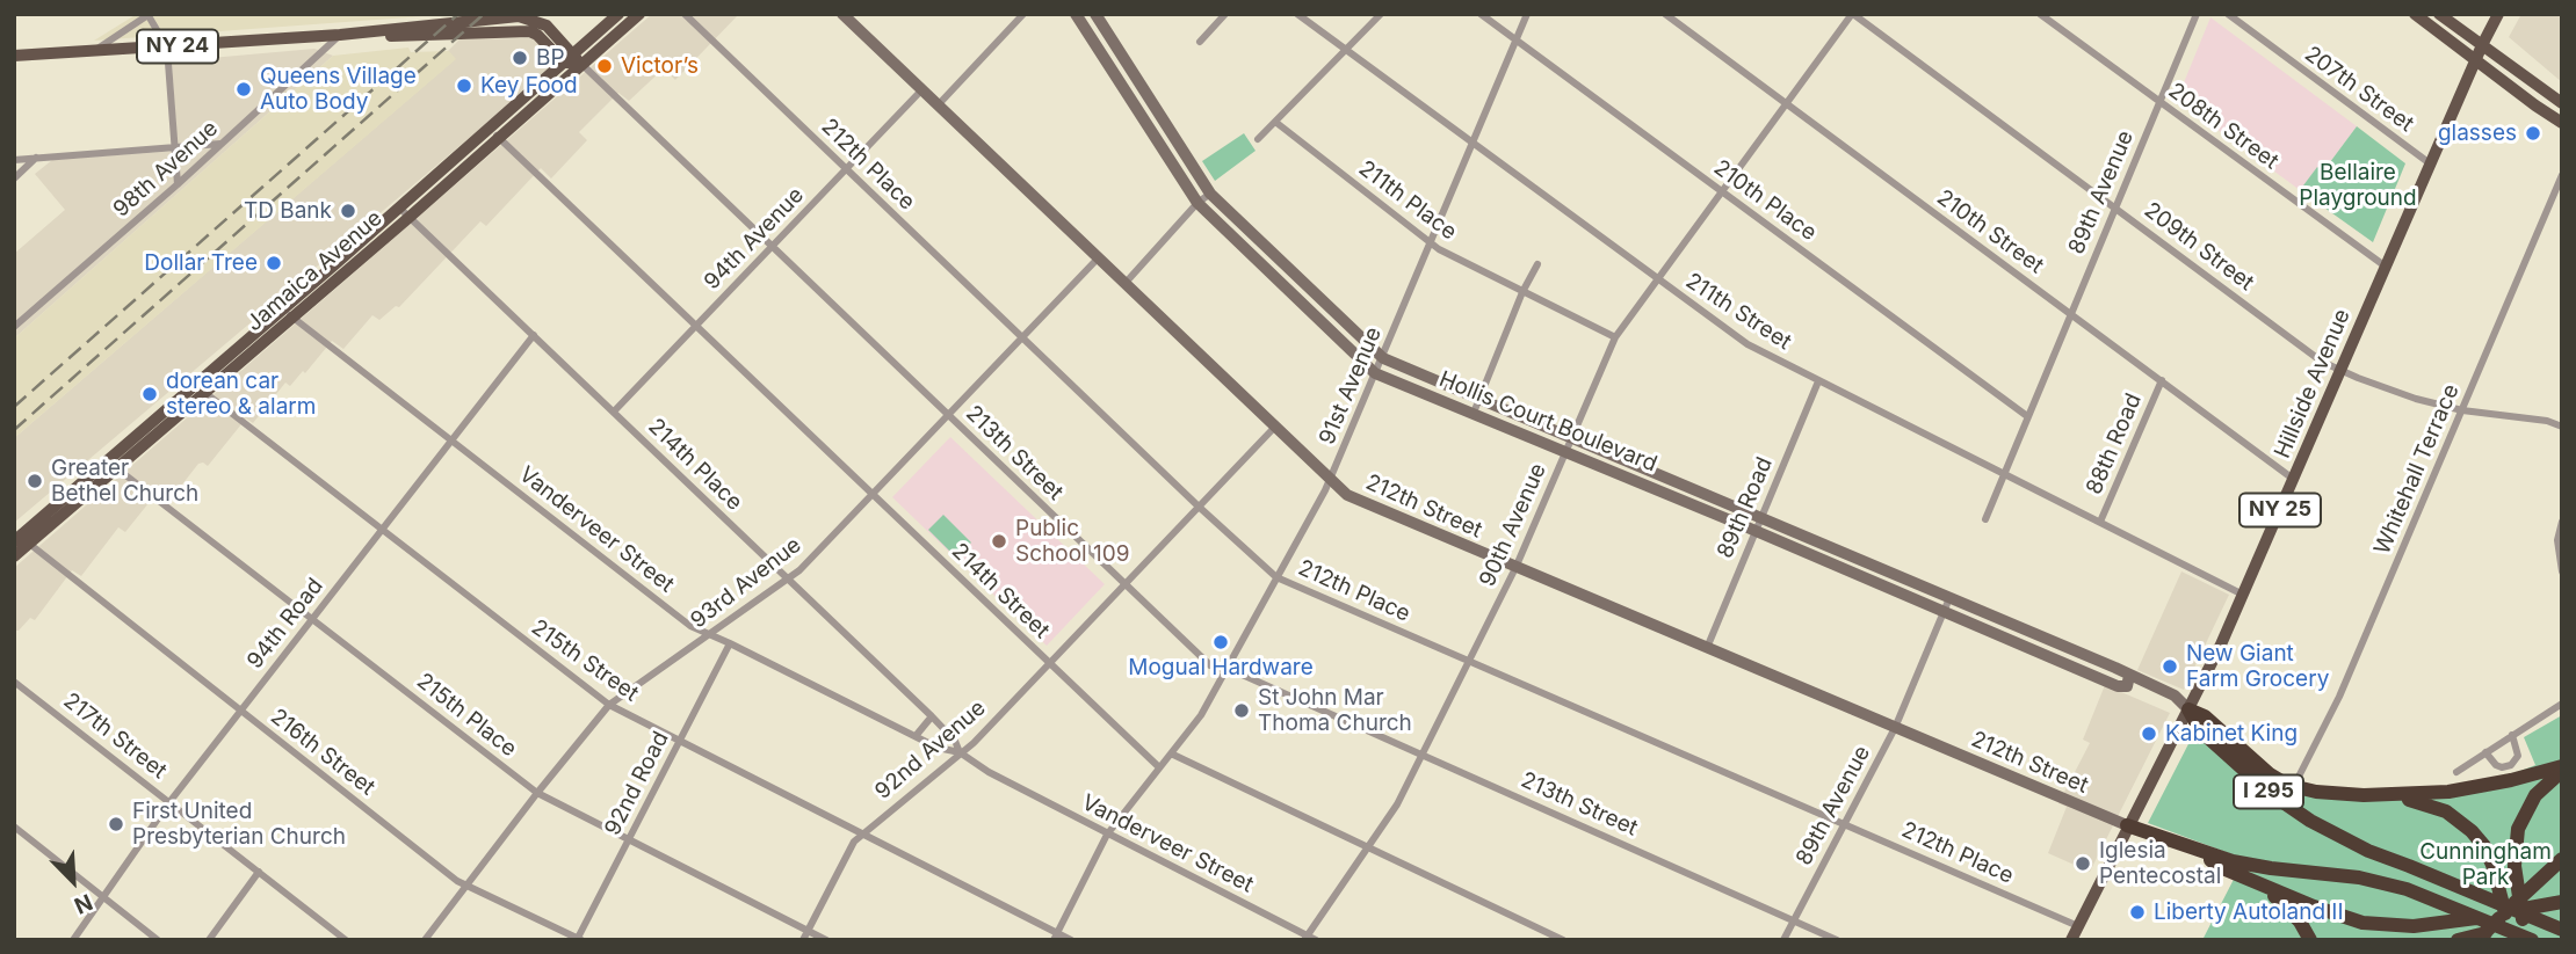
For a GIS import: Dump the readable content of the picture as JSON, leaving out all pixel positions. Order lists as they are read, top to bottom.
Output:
{
  "streets": {
    "highway": ["I 295"],
    "main road": [
      "NY 24",
      "Jamaica Avenue",
      "Hillside Avenue",
      "Hollis Court Boulevard",
      "212th Street",
      "NY 25"
    ],
    "street": [
      "207th Street",
      "208th Street",
      "212th Place",
      "98th Avenue",
      "89th Avenue",
      "211th Place",
      "210th Place",
      "210th Street",
      "94th Avenue",
      "209th Street",
      "211th Street",
      "91st Avenue",
      "88th Road",
      "213th Street",
      "214th Place",
      "Whitehall Terrace",
      "89th Road",
      "90th Avenue",
      "Vanderveer Street",
      "93rd Avenue",
      "214th Street",
      "94th Road",
      "215th Street",
      "215th Place",
      "217th Street",
      "92nd Avenue",
      "216th Street",
      "92nd Road"
    ]
  },
  "crossings": [
    ["NY 24", "98th Avenue"],
    ["NY 24", "Jamaica Avenue"],
    ["NY 24", "213th Street"],
    ["207th Street", "Hillside Avenue"],
    ["208th Street", "89th Avenue"],
    ["208th Street", "Hillside Avenue"],
    ["212th Place", "89th Avenue"],
    ["212th Place", "94th Avenue"],
    ["212th Place", "Hillside Avenue"],
    ["212th Place", "91st Avenue"],
    ["212th Place", "90th Avenue"],
    ["212th Place", "93rd Avenue"],
    ["212th Place", "92nd Avenue"],
    ["89th Avenue", "210th Place"],
    ["89th Avenue", "210th Street"],
    ["89th Avenue", "209th Street"],
    ["89th Avenue", "211th Street"],
    ["89th Avenue", "Hollis Court Boulevard"],
    ["89th Avenue", "213th Street"],
    ["89th Avenue", "212th Street"],
    ["211th Place", "91st Avenue"],
    ["211th Place", "90th Avenue"],
    ["210th Place", "91st Avenue"],
    ["210th Place", "90th Avenue"],
    ["210th Street", "Hillside Avenue"],
    ["210th Street", "88th Road"],
    ["210th Street", "90th Avenue"],
    ["94th Avenue", "213th Street"],
    ["94th Avenue", "214th Place"],
    ["94th Avenue", "212th Street"],
    ["94th Avenue", "214th Street"],
    ["209th Street", "Hillside Avenue"],
    ["209th Street", "Whitehall Terrace"],
    ["209th Street", "90th Avenue"],
    ["Jamaica Avenue", "213th Street"],
    ["Jamaica Avenue", "214th Place"],
    ["Jamaica Avenue", "Vanderveer Street"],
    ["Jamaica Avenue", "214th Street"],
    ["Jamaica Avenue", "215th Street"],
    ["Jamaica Avenue", "215th Place"],
    ["Jamaica Avenue", "216th Street"],
    ["211th Street", "Hillside Avenue"],
    ["211th Street", "91st Avenue"],
    ["211th Street", "88th Road"],
    ["211th Street", "89th Road"],
    ["211th Street", "90th Avenue"],
    ["Hillside Avenue", "Hollis Court Boulevard"],
    ["Hillside Avenue", "212th Street"],
    ["Hillside Avenue", "I 295"],
    ["91st Avenue", "Hollis Court Boulevard"],
    ["91st Avenue", "213th Street"],
    ["91st Avenue", "212th Street"],
    ["Hollis Court Boulevard", "89th Road"],
    ["Hollis Court Boulevard", "90th Avenue"],
    ["Hollis Court Boulevard", "I 295"],
    ["213th Street", "90th Avenue"],
    ["213th Street", "93rd Avenue"],
    ["213th Street", "92nd Avenue"],
    ["214th Place", "Vanderveer Street"],
    ["214th Place", "93rd Avenue"],
    ["214th Place", "94th Road"],
    ["214th Place", "92nd Avenue"],
    ["212th Street", "89th Road"],
    ["212th Street", "90th Avenue"],
    ["212th Street", "93rd Avenue"],
    ["212th Street", "92nd Avenue"],
    ["90th Avenue", "Vanderveer Street"],
    ["Vanderveer Street", "93rd Avenue"],
    ["Vanderveer Street", "94th Road"],
    ["Vanderveer Street", "92nd Avenue"],
    ["Vanderveer Street", "92nd Road"],
    ["93rd Avenue", "214th Street"],
    ["93rd Avenue", "215th Street"],
    ["93rd Avenue", "215th Place"],
    ["93rd Avenue", "216th Street"],
    ["214th Street", "92nd Avenue"],
    ["94th Road", "215th Street"],
    ["94th Road", "215th Place"],
    ["94th Road", "217th Street"],
    ["94th Road", "216th Street"],
    ["215th Street", "92nd Avenue"],
    ["215th Street", "92nd Road"],
    ["215th Place", "92nd Avenue"],
    ["215th Place", "92nd Road"],
    ["216th Street", "92nd Road"]
  ],
  "parks": ["Bellaire Playground", "Cunningham Park"],
  "places": [
    "BP",
    "Victor’s",
    "Key Food",
    "Queens Village Auto Body",
    "glasses",
    "TD Bank",
    "Dollar Tree",
    "dorean car stereo & alarm",
    "Greater Bethel Church",
    "Public School 109",
    "Mogual Hardware",
    "New Giant Farm Grocery",
    "St John Mar Thoma Church",
    "Kabinet King",
    "First United Presbyterian Church",
    "Iglesia Pentecostal",
    "Liberty Autoland II"
  ],
  "north": "bottom right"
}
